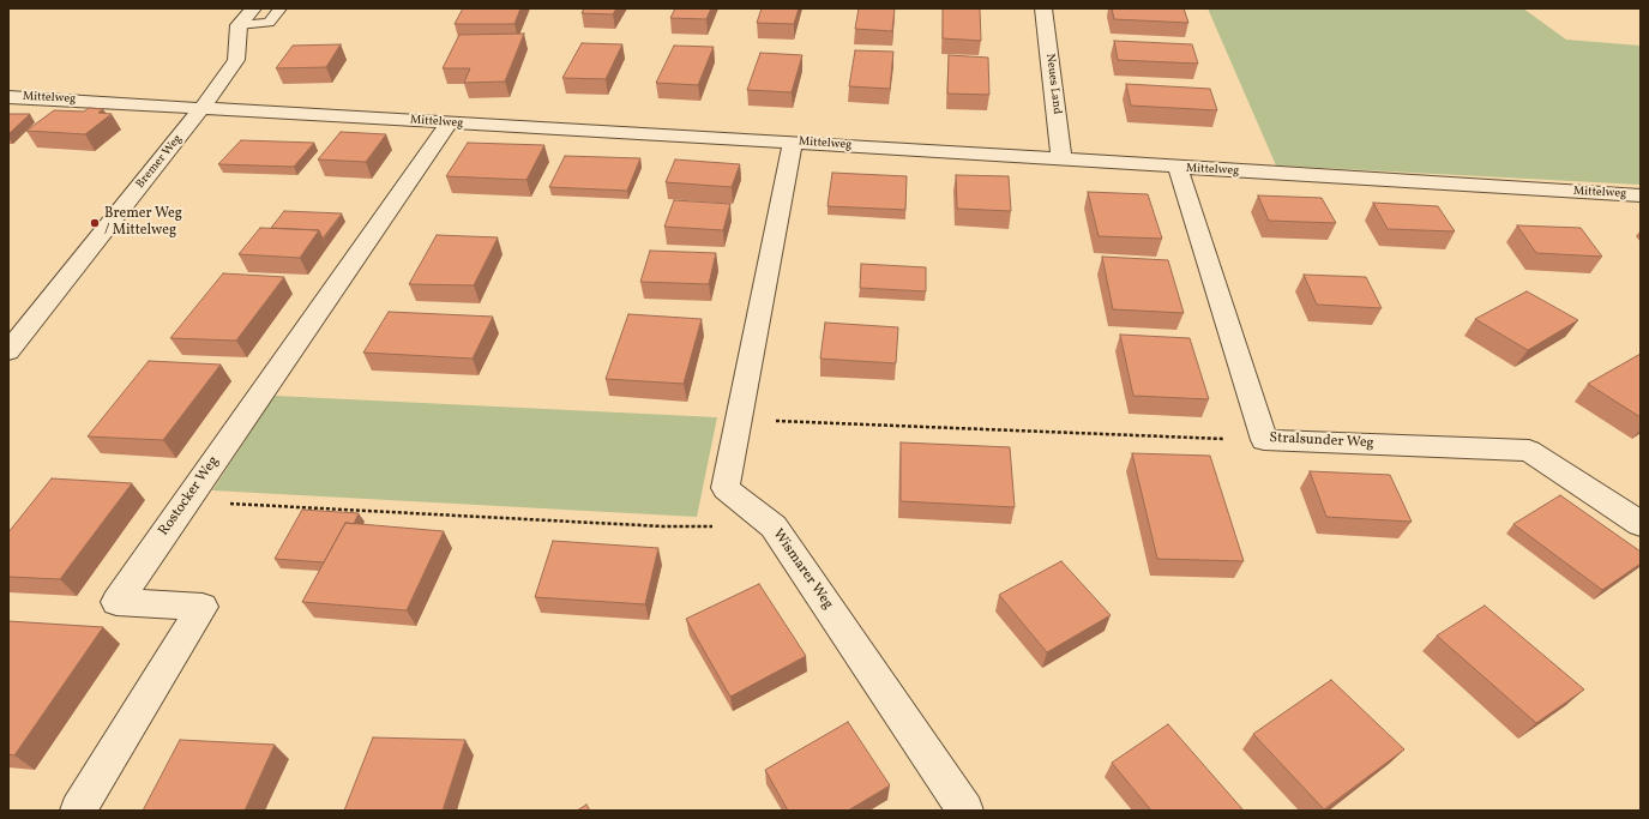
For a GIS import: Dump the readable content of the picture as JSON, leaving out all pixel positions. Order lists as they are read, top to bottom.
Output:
{
  "streets": {
    "street": [
      "Neues Land",
      "Mittelweg",
      "Bremer Weg",
      "Stralsunder Weg",
      "Rostocker Weg",
      "Wismarer Weg"
    ]
  },
  "crossings": [
    ["Neues Land", "Mittelweg"],
    ["Mittelweg", "Bremer Weg"],
    ["Mittelweg", "Stralsunder Weg"],
    ["Mittelweg", "Rostocker Weg"],
    ["Mittelweg", "Wismarer Weg"]
  ],
  "places": ["Bremer Weg / Mittelweg"]
}
